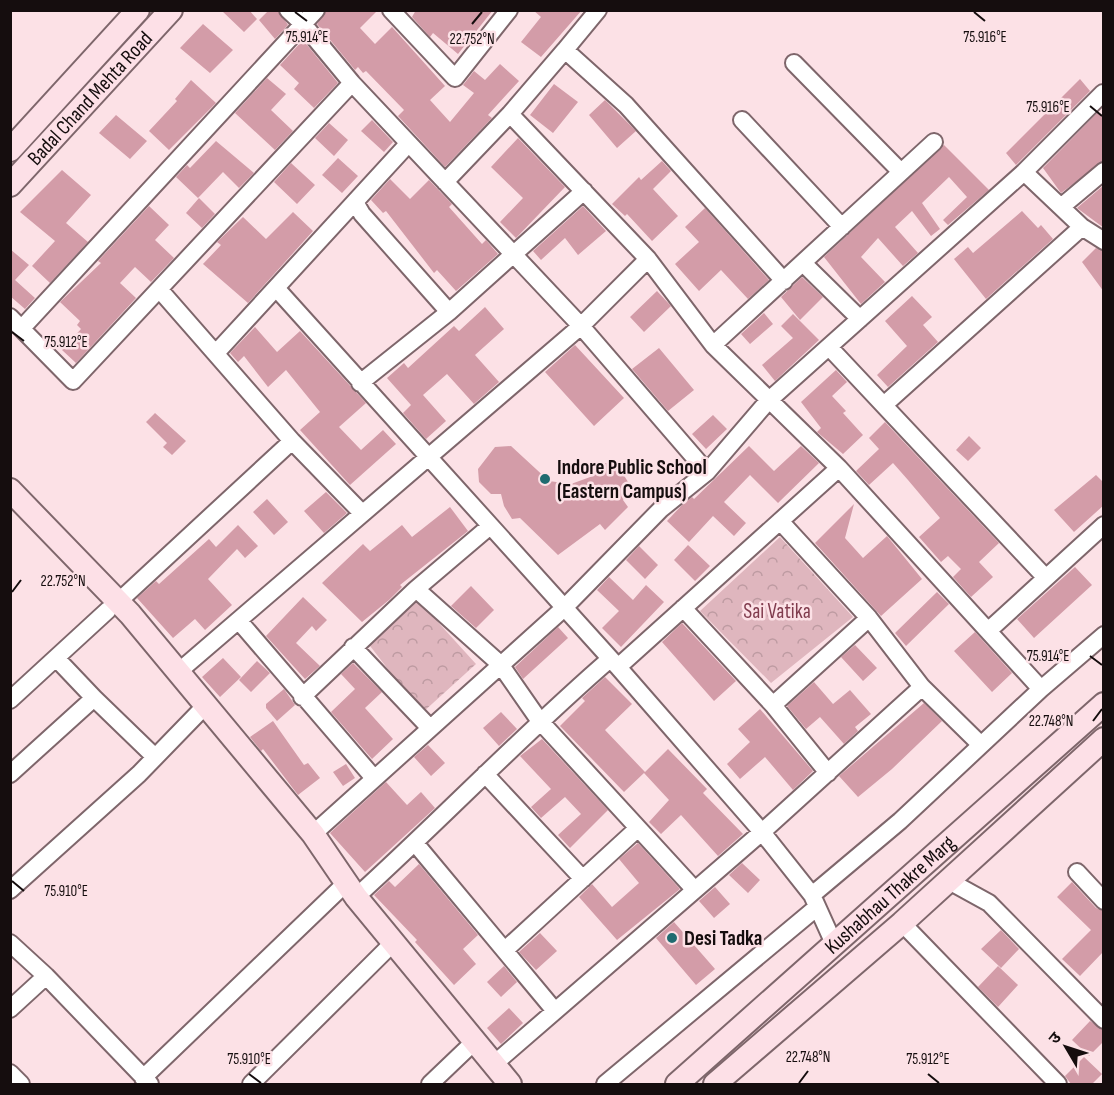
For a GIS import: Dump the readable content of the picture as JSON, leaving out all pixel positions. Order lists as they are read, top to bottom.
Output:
{
  "streets": {
    "street": ["Badal Chand Mehta Road", "Kushabhau Thakre Marg"]
  },
  "parks": ["Sai Vatika"],
  "places": ["Indore Public School (Eastern Campus)", "Desi Tadka"],
  "north": "top left",
  "coordinates": [
    "75.914°E",
    "75.916°E",
    "22.752°N",
    "75.912°E",
    "22.748°N",
    "75.910°E"
  ]
}
